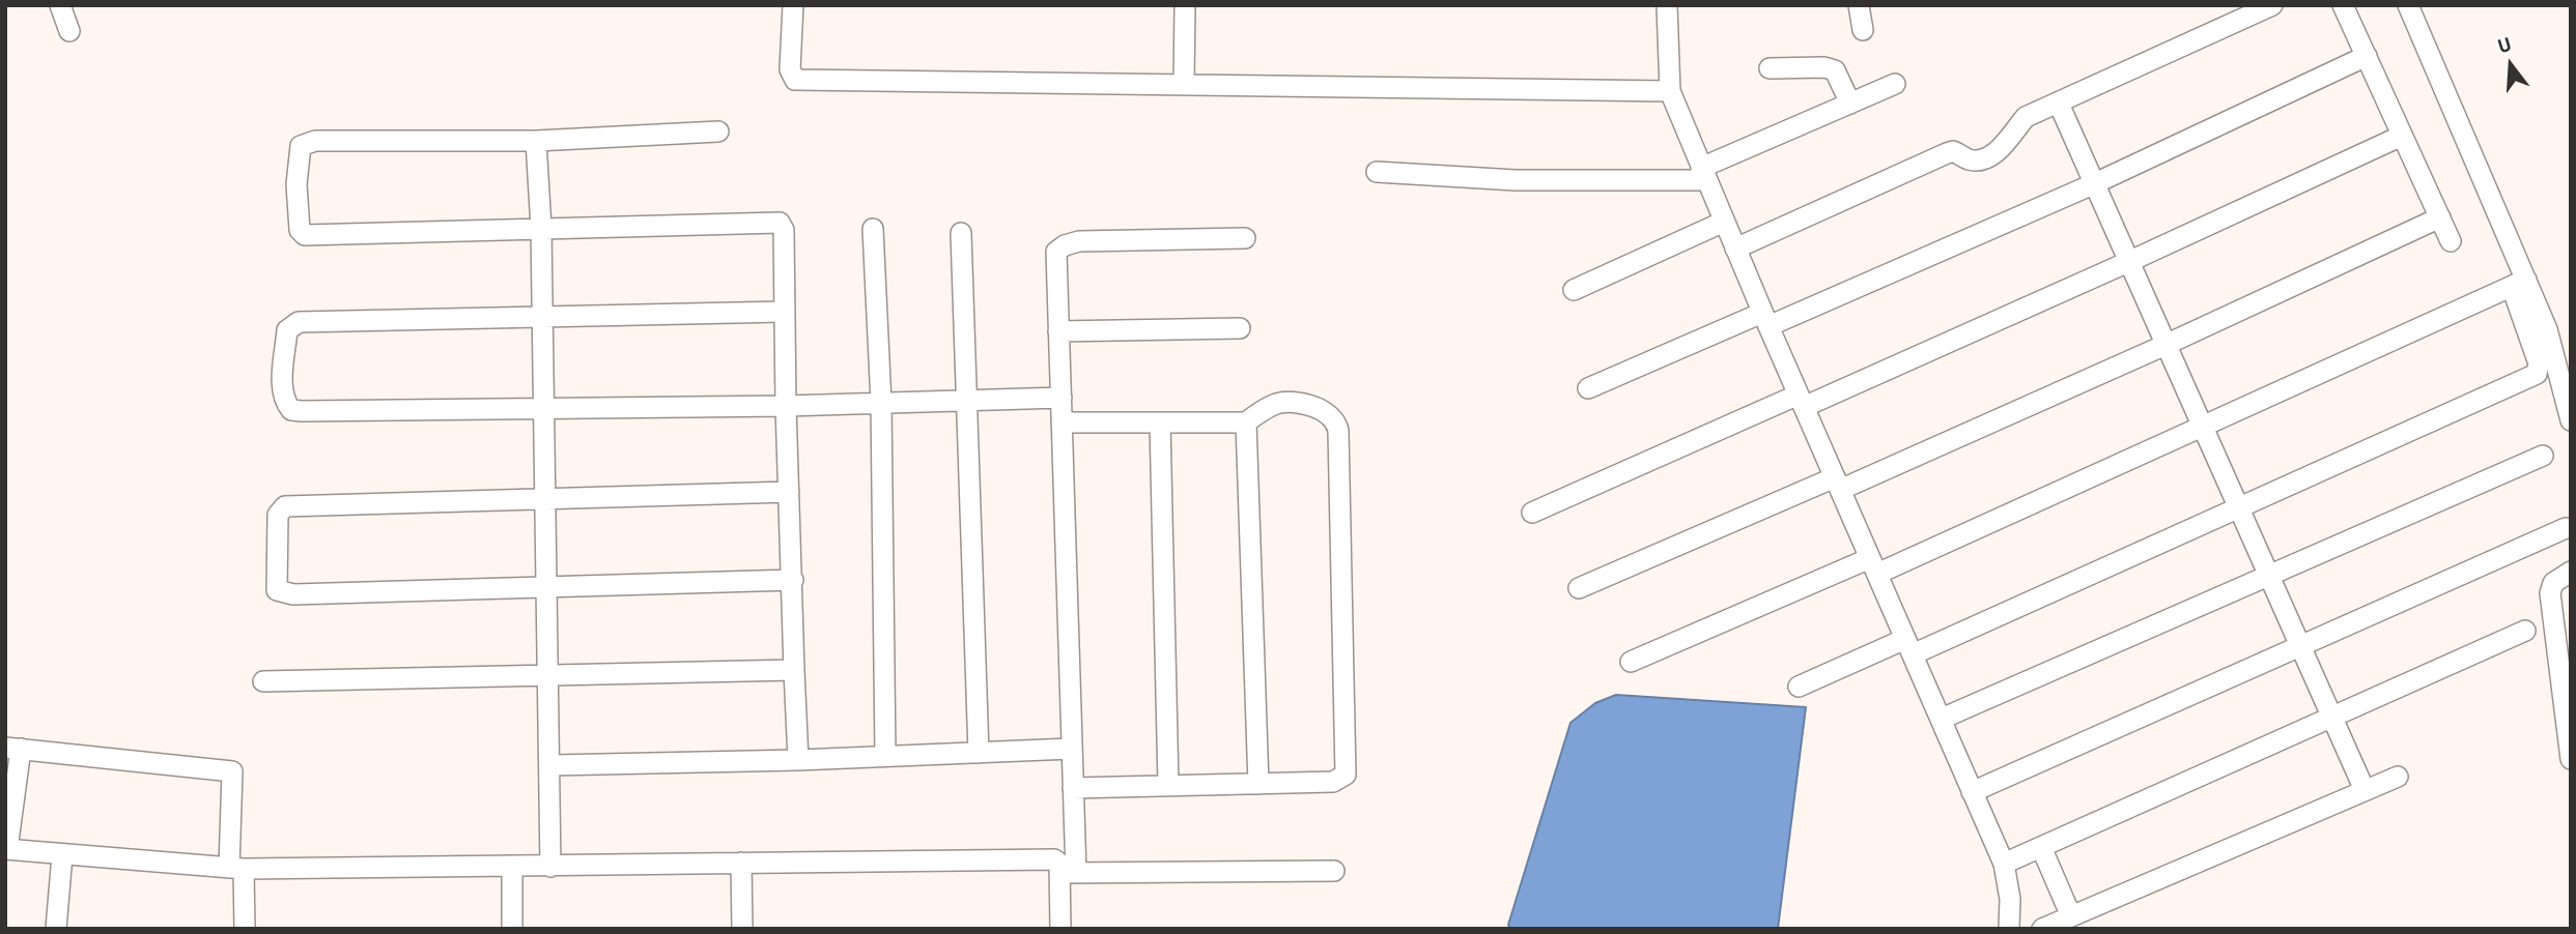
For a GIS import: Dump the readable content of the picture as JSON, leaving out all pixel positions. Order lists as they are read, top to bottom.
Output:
{
  "north": "top"
}
